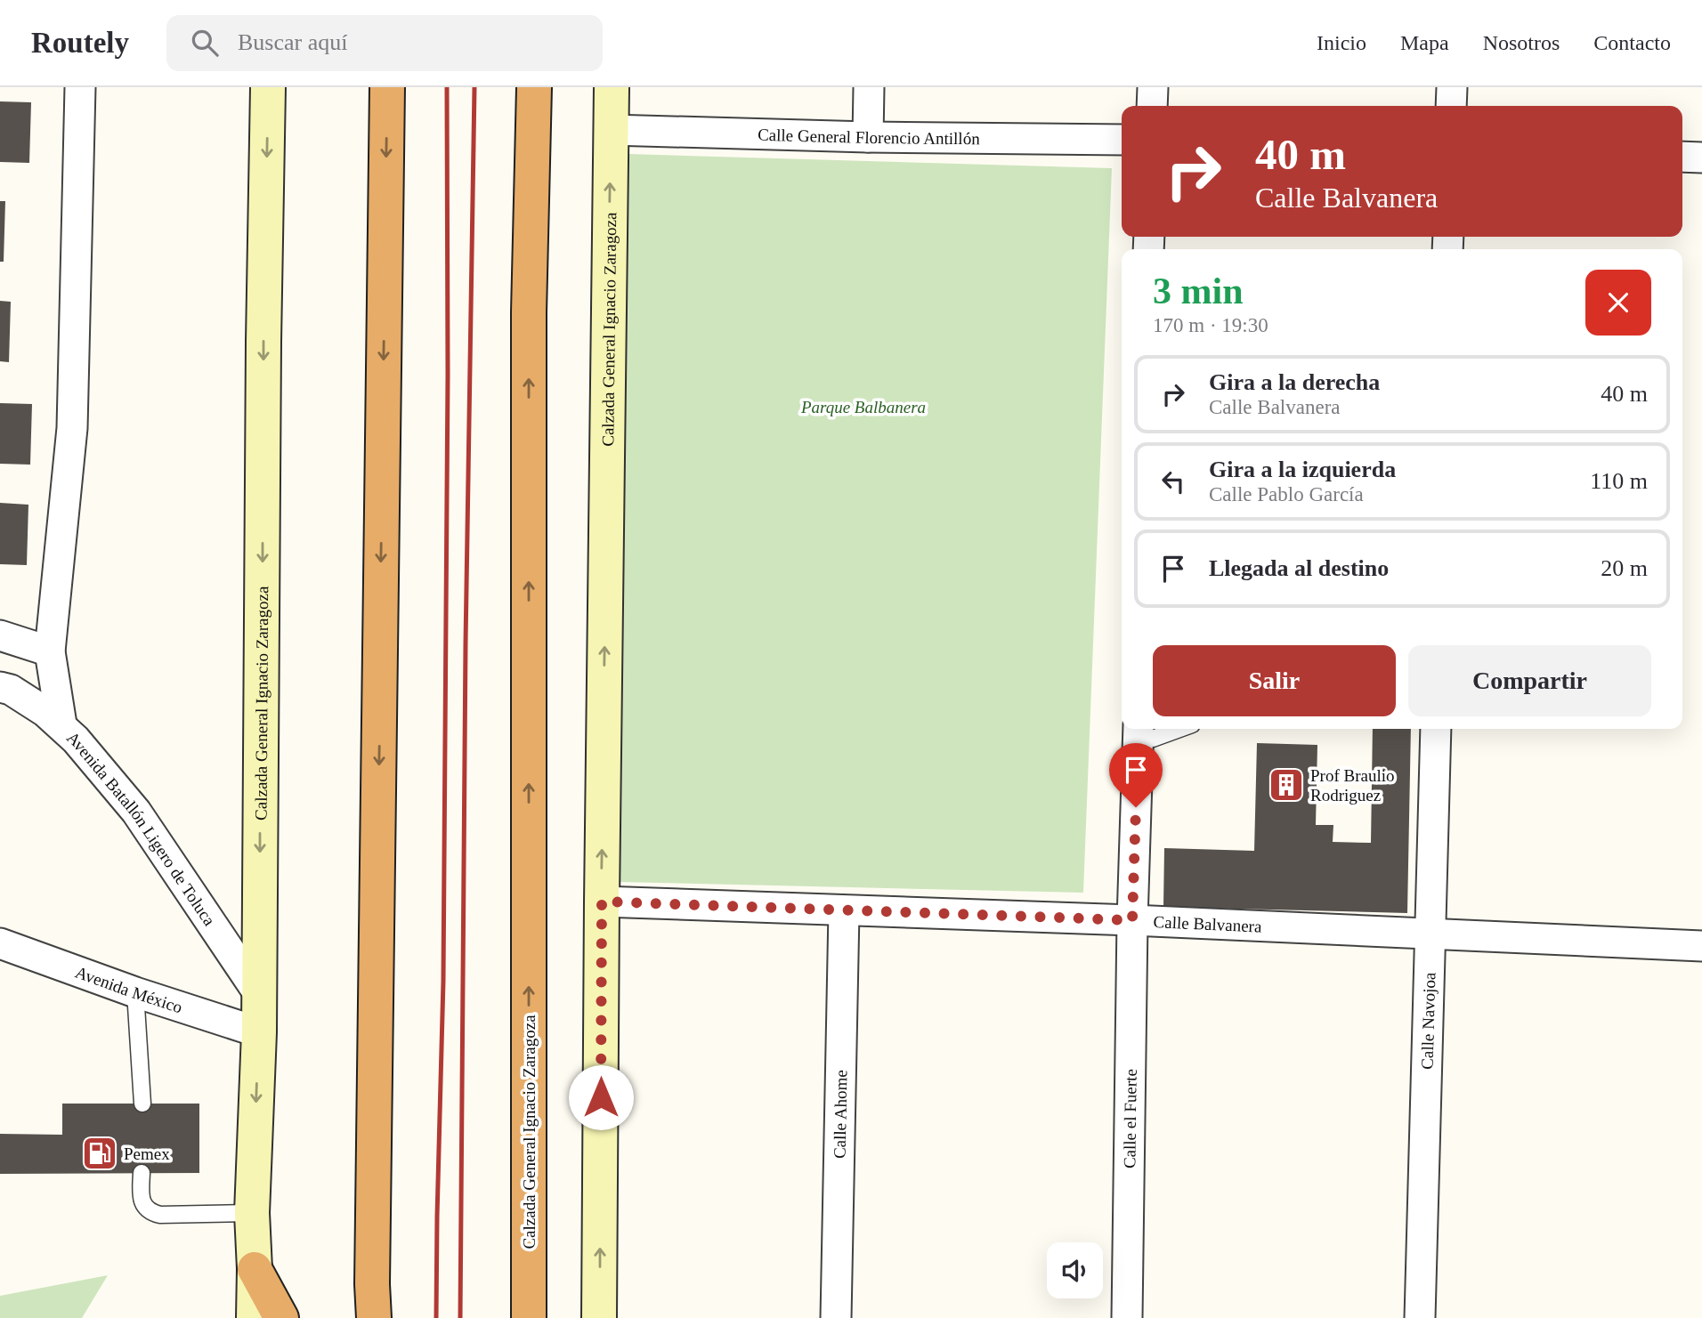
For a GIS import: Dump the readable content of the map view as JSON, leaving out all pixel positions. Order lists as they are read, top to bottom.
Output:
{
  "streets": {
    "highway": ["Calzada General Ignacio Zaragoza"],
    "street": [
      "Calle General Florencio Antillón",
      "Avenida Batallón Ligero de Toluca",
      "Calle Balvanera",
      "Avenida México",
      "Calle Navojoa",
      "Calle Ahome",
      "Calle el Fuerte"
    ]
  },
  "crossings": [
    ["Calle General Florencio Antillón", "Calzada General Ignacio Zaragoza"],
    ["Calzada General Ignacio Zaragoza", "Avenida Batallón Ligero de Toluca"],
    ["Calzada General Ignacio Zaragoza", "Calle Balvanera"],
    ["Calzada General Ignacio Zaragoza", "Avenida México"],
    ["Calle Balvanera", "Calle Navojoa"],
    ["Calle Balvanera", "Calle Ahome"],
    ["Calle Balvanera", "Calle el Fuerte"]
  ],
  "parks": ["Parque Balbanera"],
  "places": {
    "building": ["Prof Braulio Rodriguez"],
    "fuel station": ["Pemex"]
  },
  "page": {
    "header": "Routely",
    "search": "Buscar aquí",
    "nav": [
      "Inicio",
      "Mapa",
      "Nosotros",
      "Contacto"
    ],
    "turn": ["40 m", "Calle Balvanera"],
    "heading": ["3 min", "170 m · 19:30"],
    "list": [
      {
        "name": "Gira a la derecha",
        "note": "Calle Balvanera",
        "value": "40 m"
      },
      {
        "name": "Gira a la izquierda",
        "note": "Calle Pablo García",
        "value": "110 m"
      },
      {
        "name": "Llegada al destino",
        "value": "20 m"
      }
    ],
    "buttons": ["Salir", "Compartir"]
  }
}
